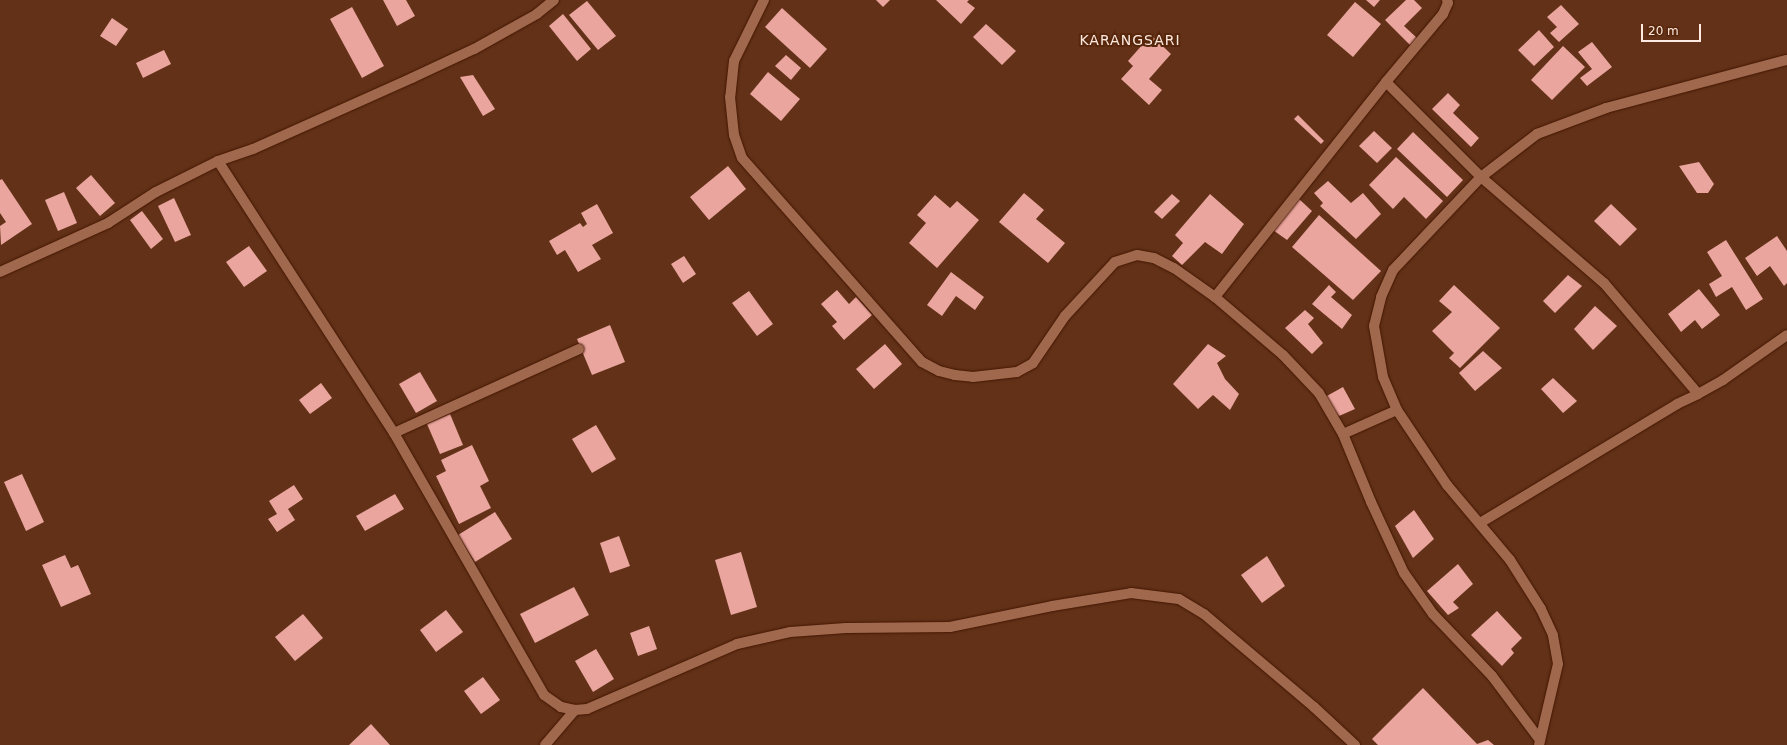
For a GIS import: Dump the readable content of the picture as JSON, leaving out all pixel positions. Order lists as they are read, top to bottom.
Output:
{
  "districts": ["KARANGSARI"],
  "scale_bar": "20 m"
}
